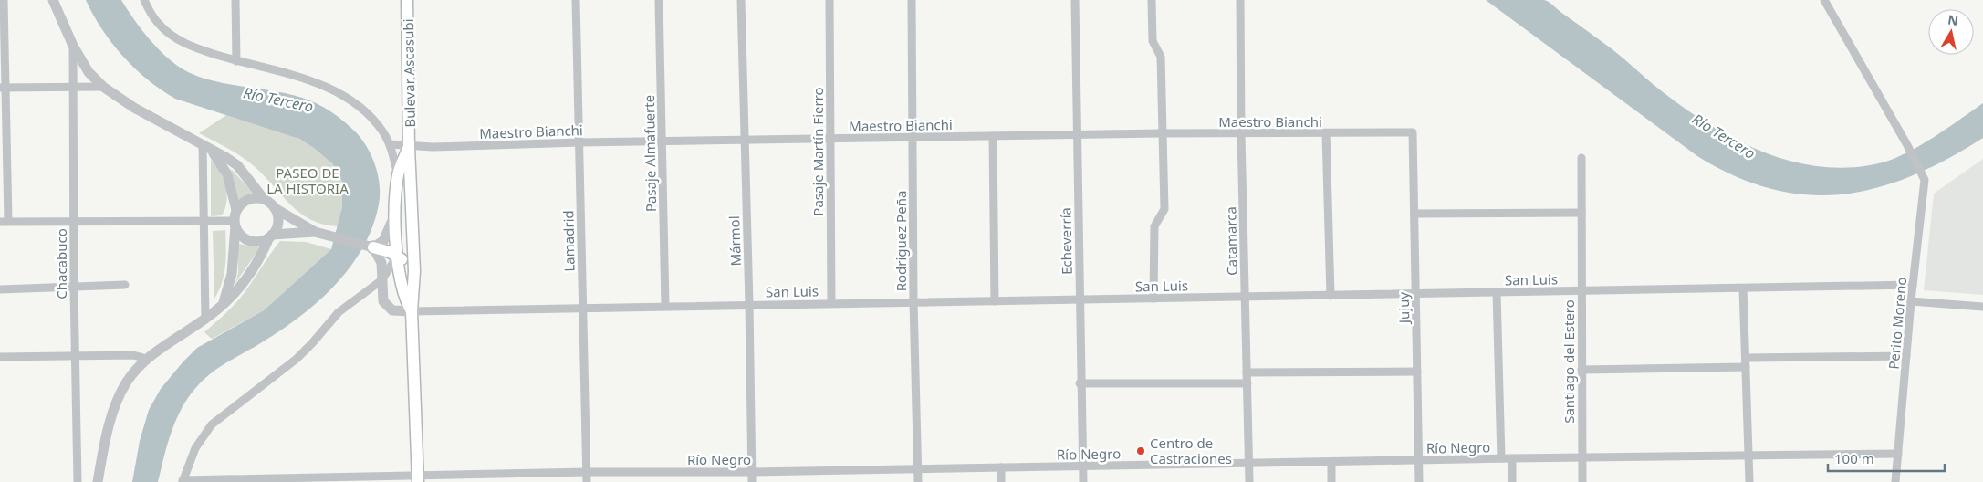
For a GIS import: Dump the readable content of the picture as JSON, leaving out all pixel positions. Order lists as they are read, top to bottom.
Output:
{
  "streets": {
    "main road": ["Bulevar Ascasubi"],
    "street": [
      "Maestro Bianchi",
      "Pasaje Martín Fierro",
      "Pasaje Almafuerte",
      "Lamadrid",
      "Mármol",
      "Rodriguez Peña",
      "Echeverría",
      "Catamarca",
      "Chacabuco",
      "San Luis",
      "Jujuy",
      "Perito Moreno",
      "Santiago del Estero",
      "Río Negro"
    ]
  },
  "crossings": [
    ["Bulevar Ascasubi", "Maestro Bianchi"],
    ["Maestro Bianchi", "Pasaje Martín Fierro"],
    ["Maestro Bianchi", "Pasaje Almafuerte"],
    ["Maestro Bianchi", "Lamadrid"],
    ["Maestro Bianchi", "Mármol"],
    ["Maestro Bianchi", "Rodriguez Peña"],
    ["Maestro Bianchi", "Echeverría"],
    ["Maestro Bianchi", "Catamarca"],
    ["Maestro Bianchi", "Jujuy"],
    ["Pasaje Martín Fierro", "San Luis"],
    ["Pasaje Almafuerte", "San Luis"],
    ["Lamadrid", "San Luis"],
    ["Lamadrid", "Río Negro"],
    ["Mármol", "San Luis"],
    ["Mármol", "Río Negro"],
    ["Rodriguez Peña", "San Luis"],
    ["Rodriguez Peña", "Río Negro"],
    ["Echeverría", "San Luis"],
    ["Echeverría", "Río Negro"],
    ["Catamarca", "San Luis"],
    ["Catamarca", "Río Negro"],
    ["San Luis", "Jujuy"],
    ["San Luis", "Perito Moreno"],
    ["San Luis", "Santiago del Estero"],
    ["Jujuy", "Río Negro"],
    ["Perito Moreno", "Río Negro"],
    ["Santiago del Estero", "Río Negro"]
  ],
  "water": ["Río Tercero"],
  "parks": ["PASEO DE LA HISTORIA"],
  "places": ["Centro de Castraciones"],
  "scale_bar": "100 m",
  "north": "top"
}
